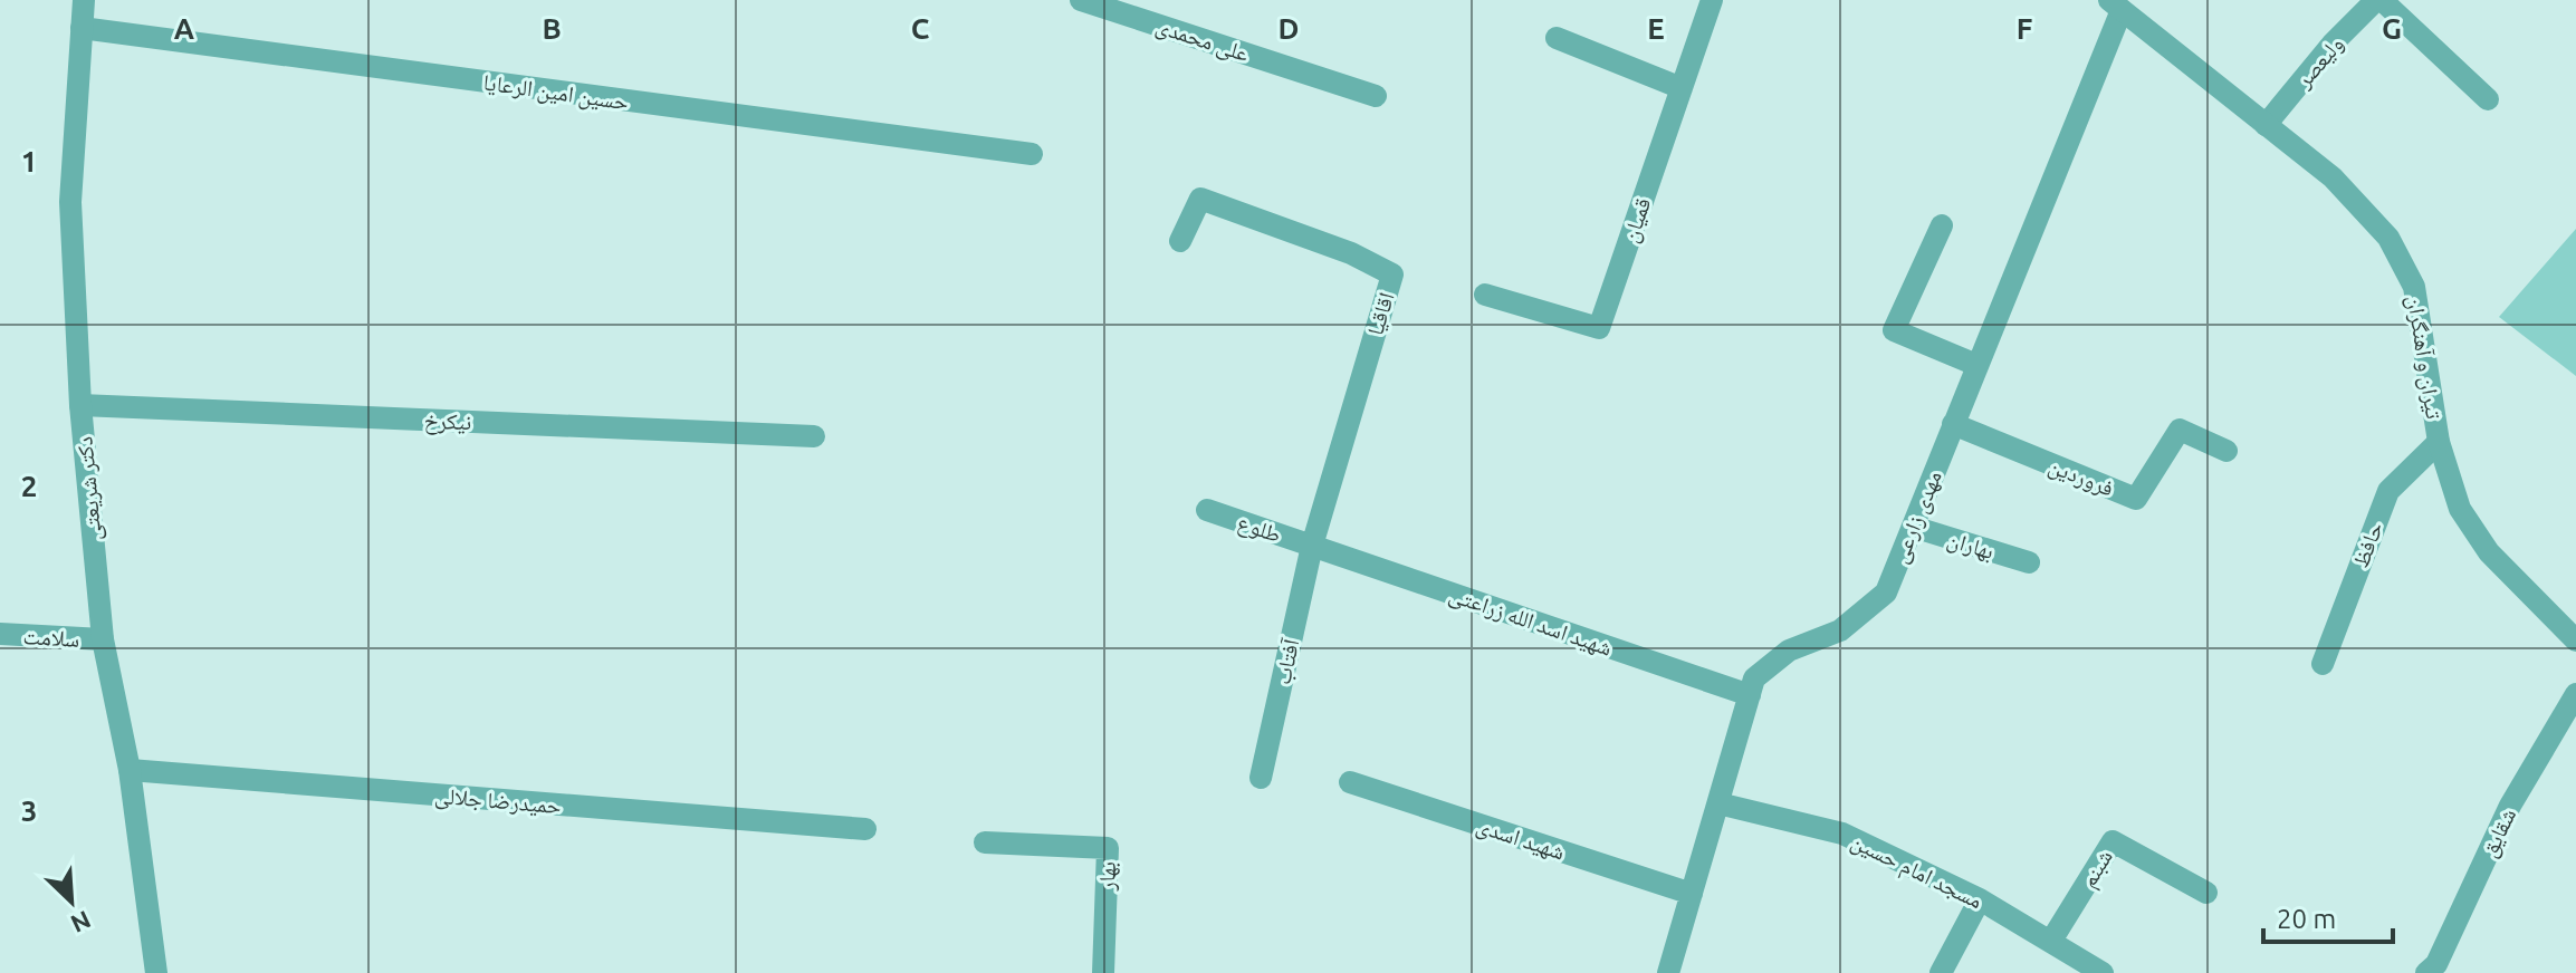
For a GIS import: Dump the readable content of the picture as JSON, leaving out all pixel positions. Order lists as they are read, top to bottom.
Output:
{
  "streets": {
    "street": [
      "علی محمدی",
      "ولیعصر",
      "حسین امین الرعایا",
      "قمیان",
      "اقاقیا",
      "تیران و آهنگران",
      "نیکرخ",
      "فروردین",
      "دکتر شریعتی",
      "مهدی زارعی",
      "طلوع",
      "بهاران",
      "حافظ",
      "شهید اسد الله زراعتی",
      "سلامت",
      "آفتاب",
      "حمیدرضا جلالی",
      "شقایق",
      "شهید اسدی",
      "شبنم",
      "مسجد امام حسین",
      "بهار"
    ]
  },
  "crossings": [
    ["ولیعصر", "تیران و آهنگران"],
    ["حسین امین الرعایا", "دکتر شریعتی"],
    ["اقاقیا", "طلوع"],
    ["اقاقیا", "شهید اسد الله زراعتی"],
    ["اقاقیا", "آفتاب"],
    ["تیران و آهنگران", "مهدی زارعی"],
    ["تیران و آهنگران", "حافظ"],
    ["نیکرخ", "دکتر شریعتی"],
    ["فروردین", "مهدی زارعی"],
    ["دکتر شریعتی", "سلامت"],
    ["دکتر شریعتی", "حمیدرضا جلالی"],
    ["مهدی زارعی", "بهاران"],
    ["مهدی زارعی", "شهید اسد الله زراعتی"],
    ["مهدی زارعی", "شهید اسدی"],
    ["مهدی زارعی", "مسجد امام حسین"],
    ["طلوع", "شهید اسد الله زراعتی"],
    ["طلوع", "آفتاب"],
    ["شهید اسد الله زراعتی", "آفتاب"],
    ["شبنم", "مسجد امام حسین"]
  ],
  "scale_bar": "20 m",
  "north": "bottom right",
  "grid": {
    "columns": [
      "A",
      "B",
      "C",
      "D",
      "E",
      "F",
      "G"
    ],
    "rows": ["1", "2", "3"]
  }
}
